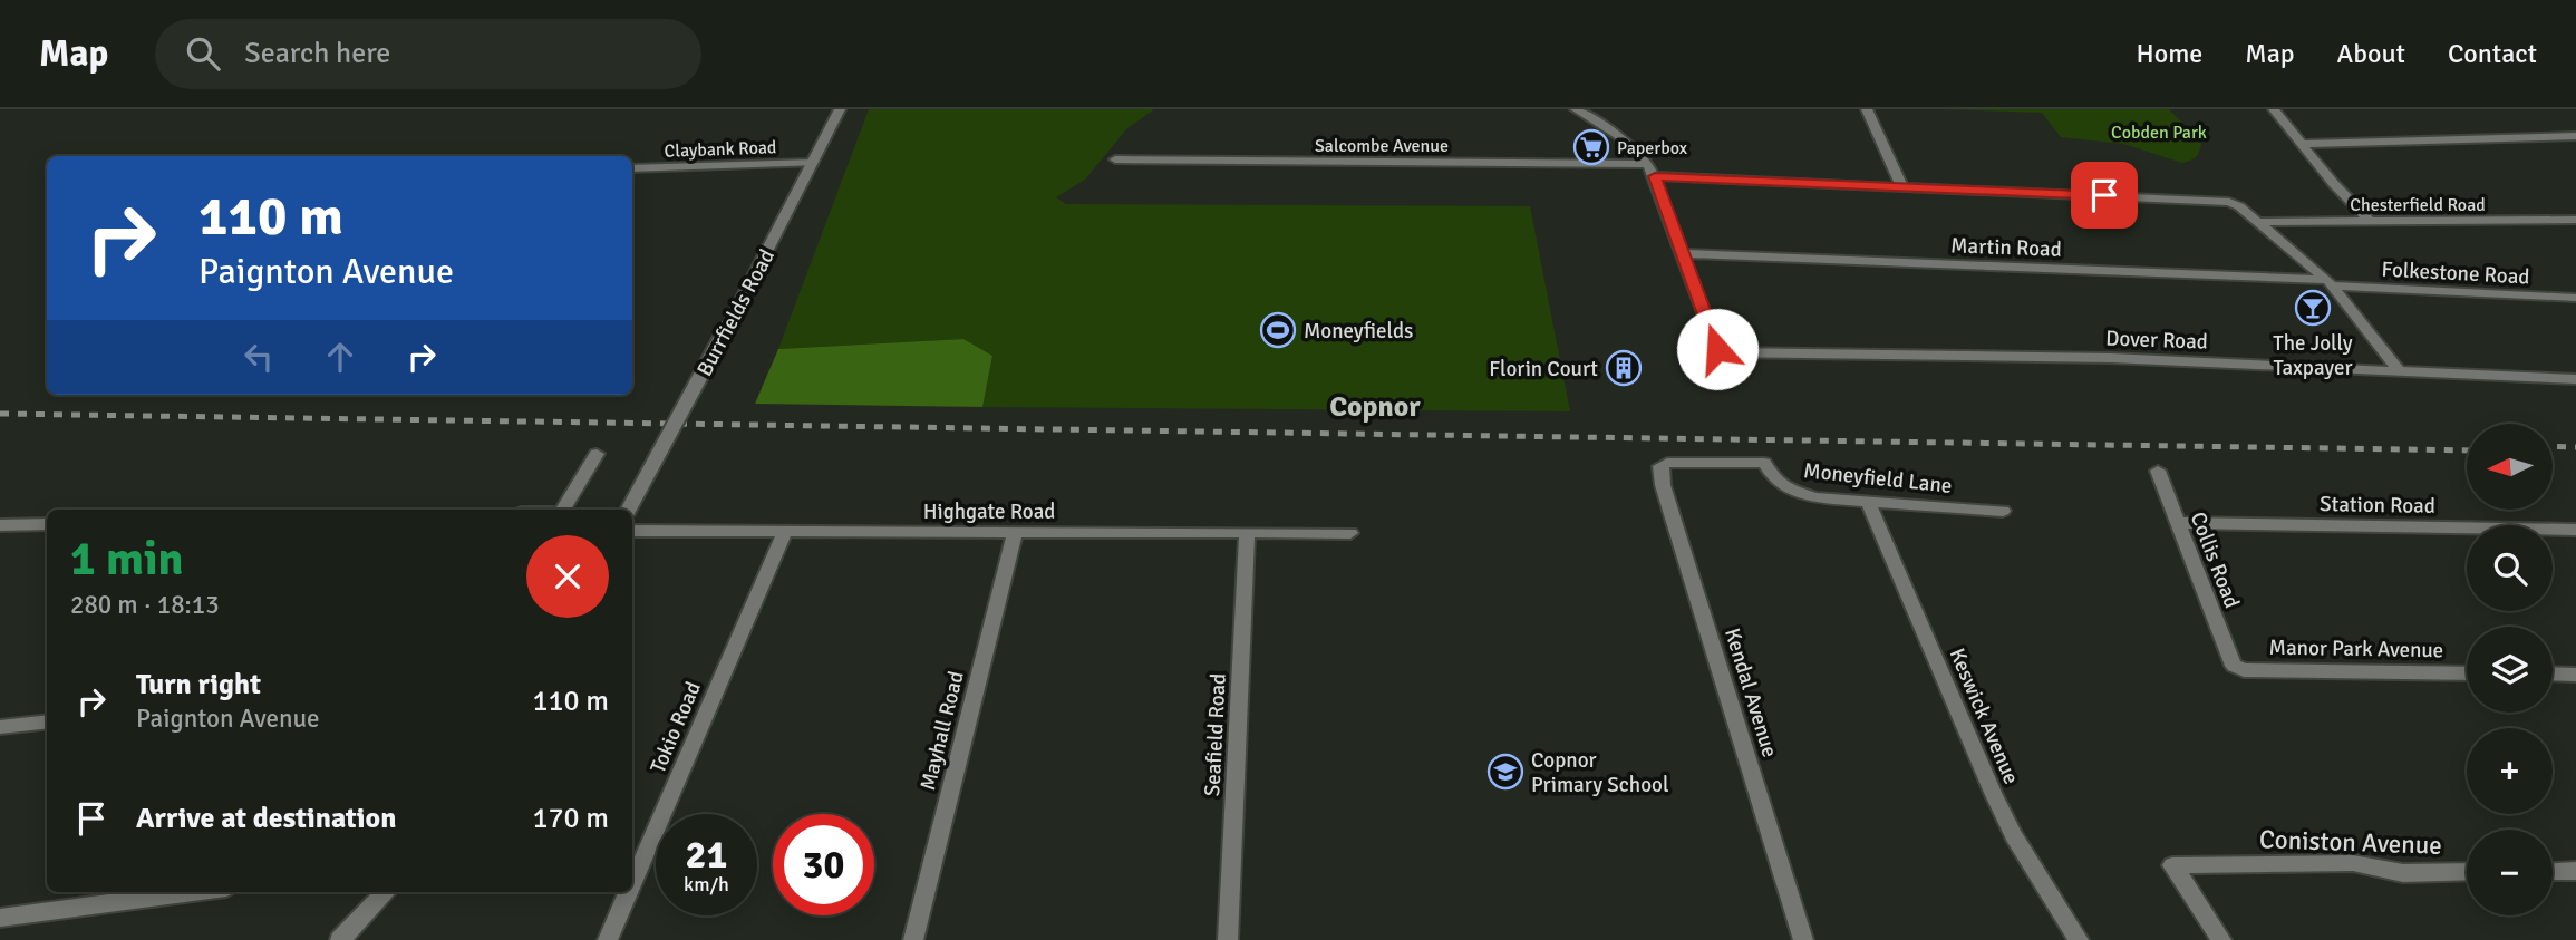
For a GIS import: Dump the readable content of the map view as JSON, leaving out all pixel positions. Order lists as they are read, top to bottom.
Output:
{
  "streets": {
    "street": [
      "Salcombe Avenue",
      "Claybank Road",
      "Chesterfield Road",
      "Martin Road",
      "Folkestone Road",
      "Burrfields Road",
      "Dover Road",
      "Moneyfield Lane",
      "Station Road",
      "Highgate Road",
      "Collis Road",
      "Manor Park Avenue",
      "Kendal Avenue",
      "Keswick Avenue",
      "Tokio Road",
      "Mayhall Road",
      "Seafield Road",
      "Coniston Avenue"
    ]
  },
  "crossings": [
    ["Claybank Road", "Burrfields Road"],
    ["Martin Road", "Folkestone Road"],
    ["Martin Road", "Dover Road"],
    ["Moneyfield Lane", "Kendal Avenue"],
    ["Moneyfield Lane", "Keswick Avenue"],
    ["Station Road", "Collis Road"],
    ["Highgate Road", "Tokio Road"],
    ["Highgate Road", "Mayhall Road"],
    ["Highgate Road", "Seafield Road"],
    ["Collis Road", "Manor Park Avenue"]
  ],
  "districts": ["Copnor"],
  "parks": ["Cobden Park"],
  "places": {
    "supermarket": ["Paperbox"],
    "bar": ["The Jolly Taxpayer"],
    "sports": ["Moneyfields"],
    "building": ["Florin Court"],
    "school or university": ["Copnor Primary School"]
  },
  "north": "left",
  "page": {
    "header": "Map",
    "search": "Search here",
    "nav": [
      "Home",
      "Map",
      "About",
      "Contact"
    ],
    "turn": ["110 m", "Paignton Avenue"],
    "map_buttons": ["+", "−"],
    "heading": ["1 min", "280 m · 18:13"],
    "list": [
      {
        "name": "Turn right",
        "note": "Paignton Avenue",
        "value": "110 m"
      },
      {
        "name": "Arrive at destination",
        "value": "170 m"
      }
    ],
    "speed": "21 km/h",
    "limit": "30"
  }
}
